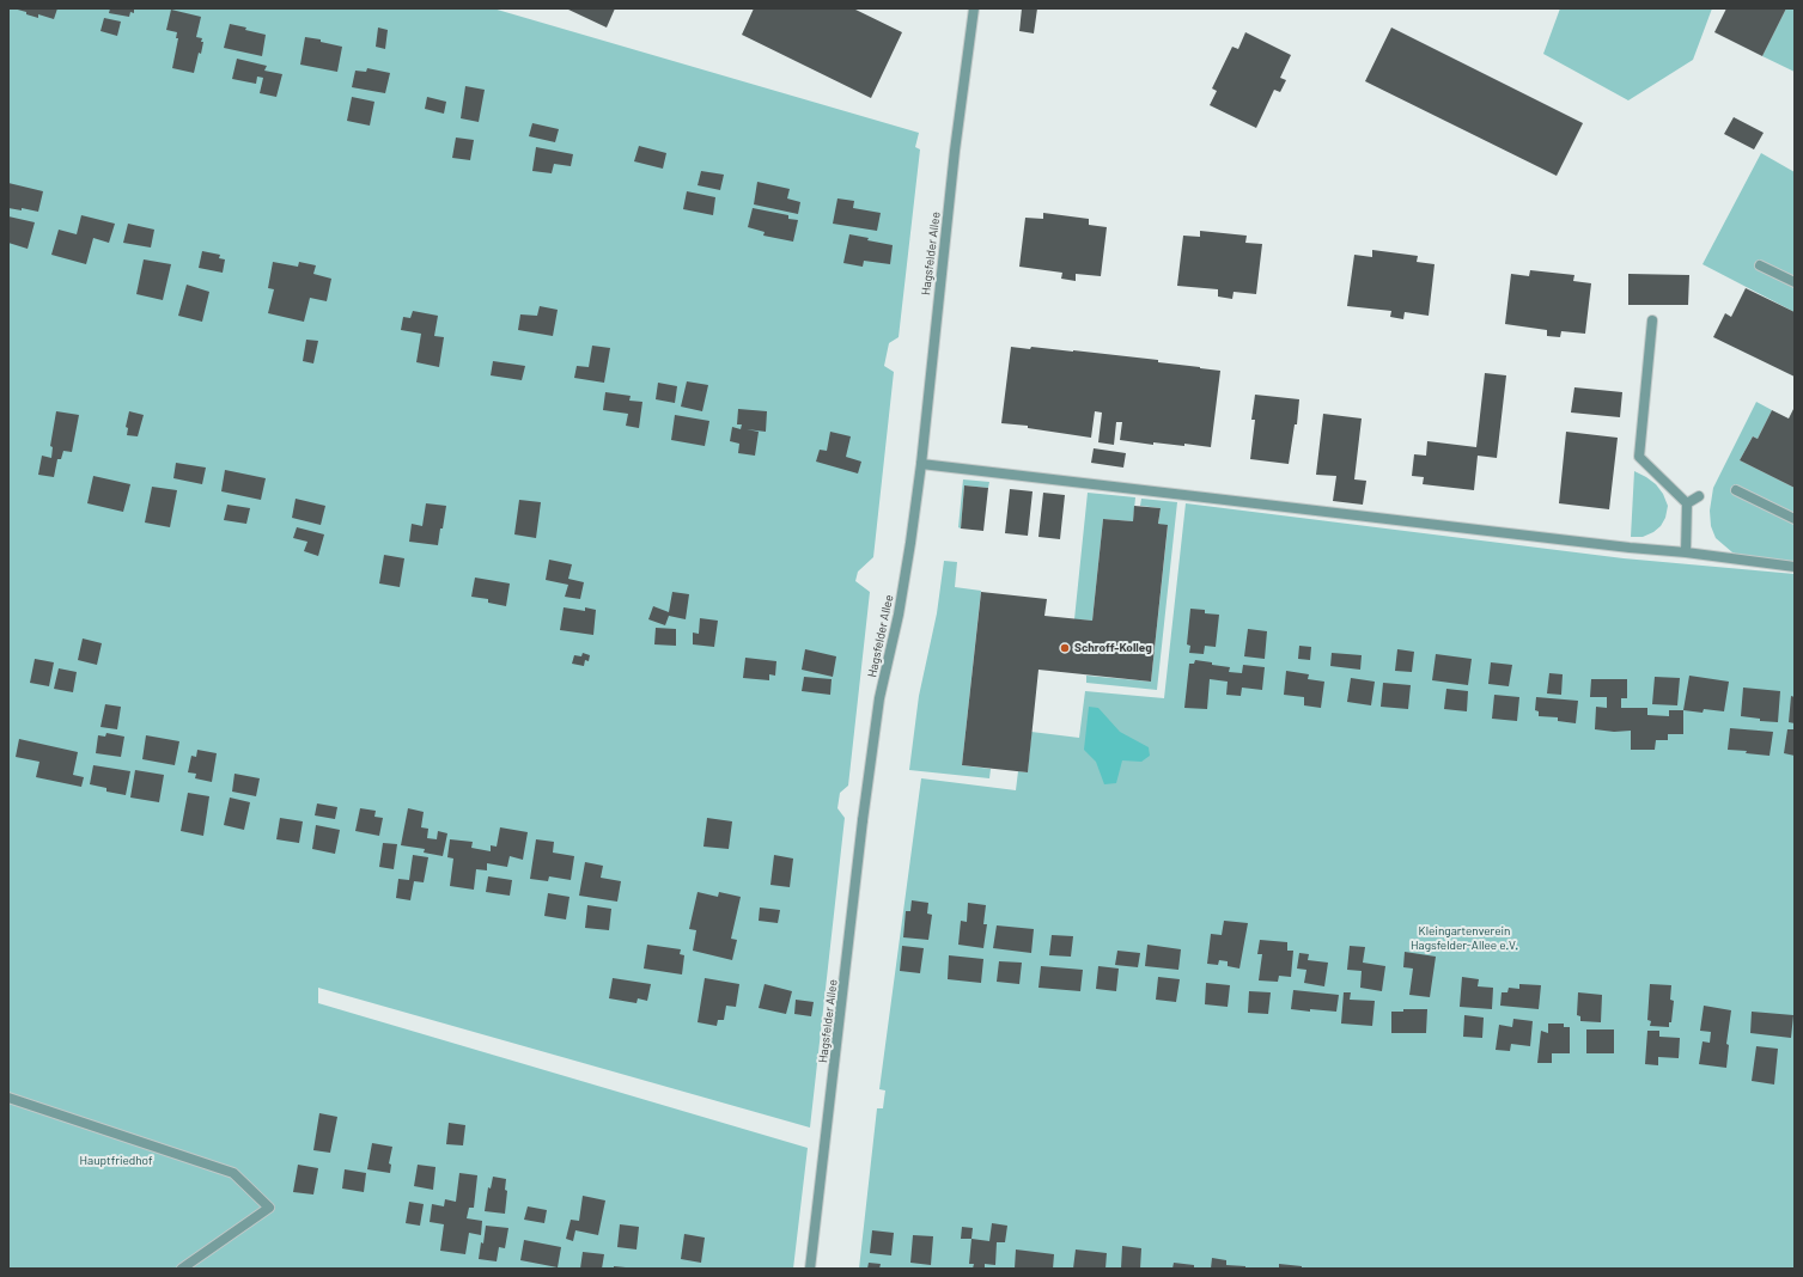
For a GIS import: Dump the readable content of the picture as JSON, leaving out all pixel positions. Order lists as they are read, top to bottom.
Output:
{
  "streets": {
    "street": ["Hagsfelder Allee"]
  },
  "parks": ["Kleingartenverein Hagsfelder-Allee e.V.", "Hauptfriedhof"],
  "places": ["Schroff-Kolleg"]
}
